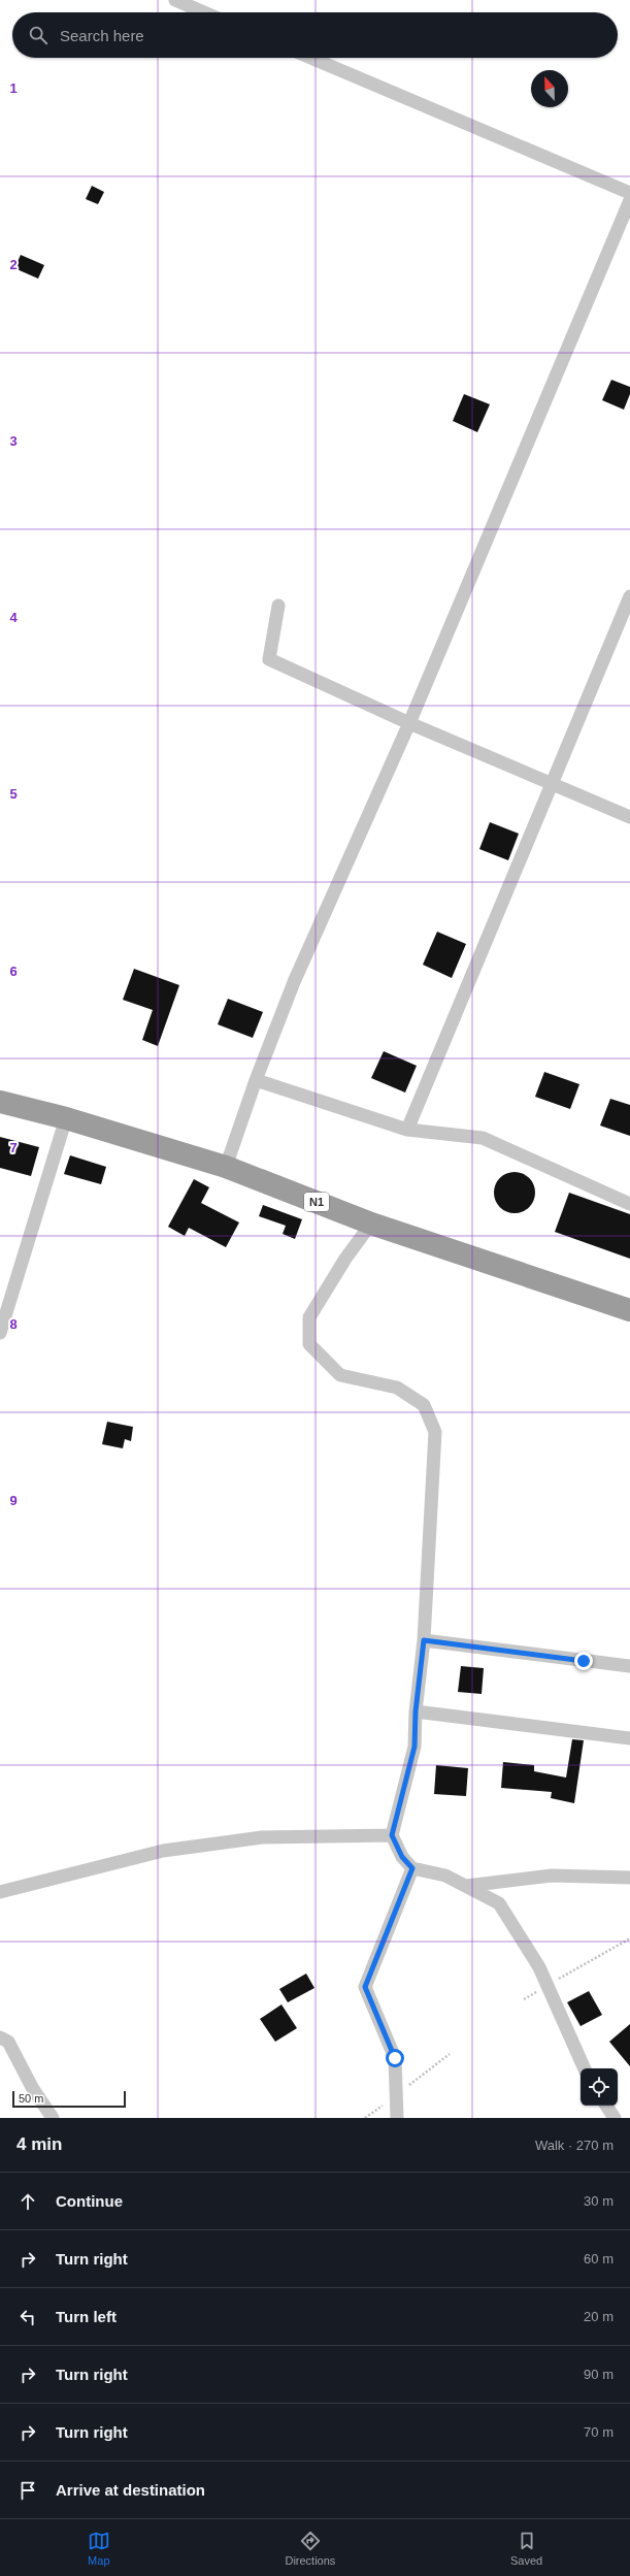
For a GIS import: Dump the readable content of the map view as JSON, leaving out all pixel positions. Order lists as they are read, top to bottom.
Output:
{
  "streets": {
    "highway": ["N1"]
  },
  "scale_bar": "50 m",
  "north": "top",
  "page": {
    "search": "Search here",
    "scale": "50 m",
    "heading": ["4 min", "Walk · 270 m"],
    "list": [
      ["Continue", "30 m"],
      ["Turn right", "60 m"],
      ["Turn left", "20 m"],
      ["Turn right", "90 m"],
      ["Turn right", "70 m"],
      "Arrive at destination"
    ],
    "nav": ["Map", "Directions", "Saved"]
  },
  "grid": {
    "rows": [
      "1",
      "2",
      "3",
      "4",
      "5",
      "6",
      "7",
      "8",
      "9"
    ]
  }
}
